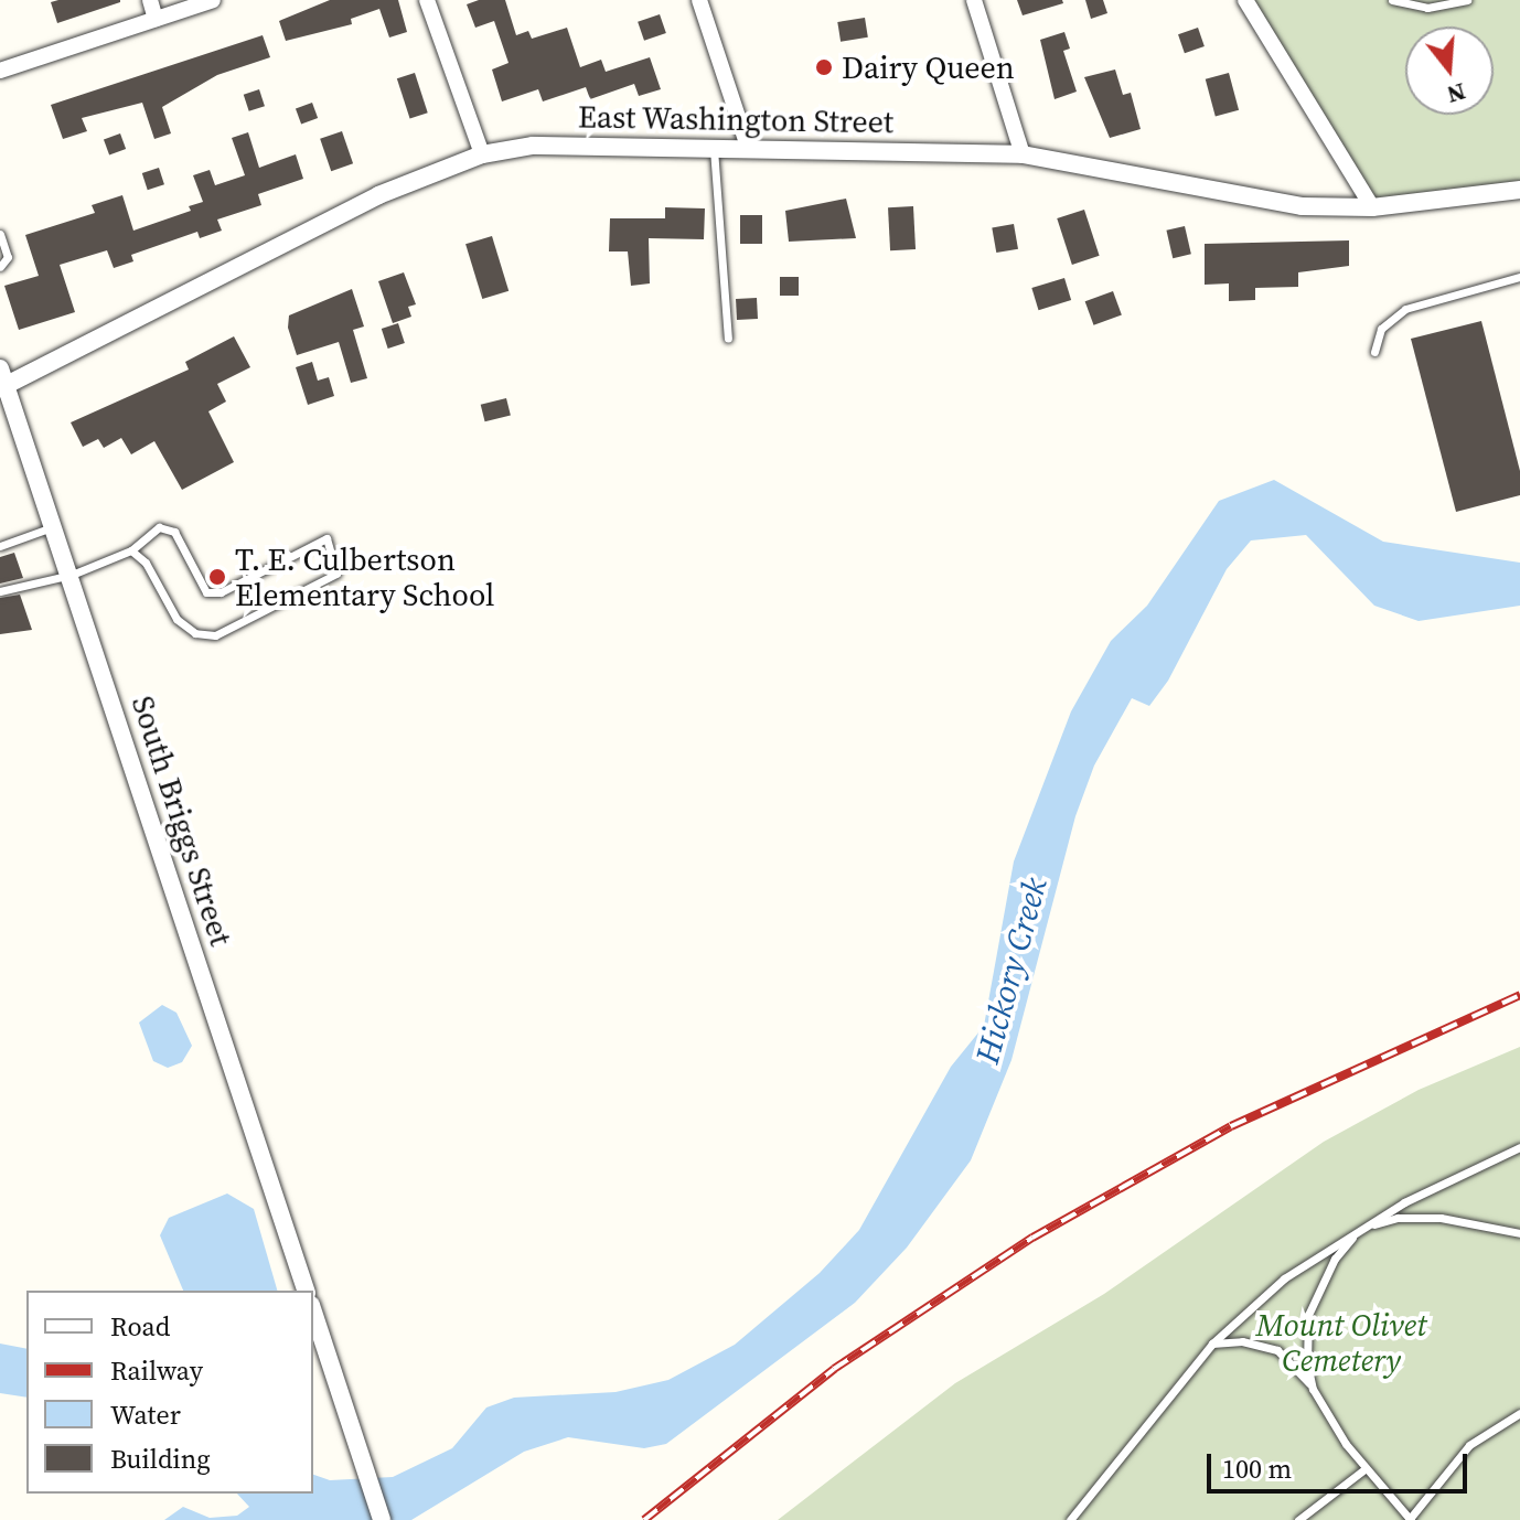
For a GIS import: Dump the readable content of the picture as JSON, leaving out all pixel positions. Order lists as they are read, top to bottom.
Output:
{
  "streets": {
    "street": ["East Washington Street", "South Briggs Street"]
  },
  "crossings": [
    ["East Washington Street", "South Briggs Street"]
  ],
  "water": ["Hickory Creek"],
  "parks": ["Mount Olivet Cemetery"],
  "places": ["Dairy Queen", "T. E. Culbertson Elementary School"],
  "legend": [
    "Road",
    "Railway",
    "Water",
    "Building"
  ],
  "scale_bar": "100 m",
  "north": "bottom"
}
